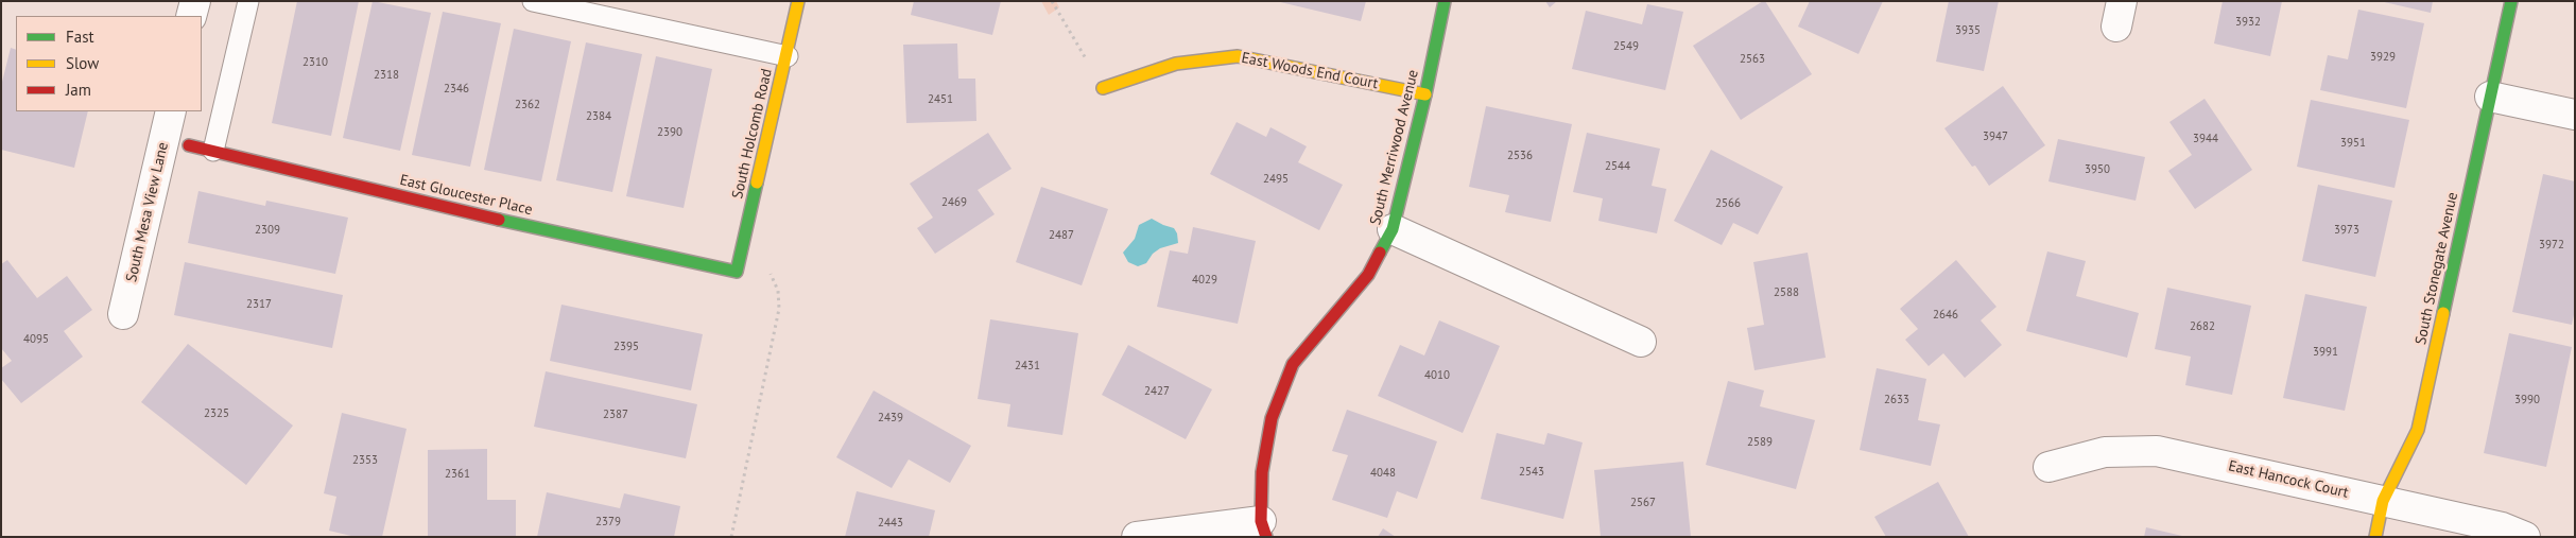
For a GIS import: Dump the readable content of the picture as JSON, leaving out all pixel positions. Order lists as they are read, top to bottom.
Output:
{
  "streets": {
    "street": [
      "East Woods End Court",
      "South Holcomb Road",
      "South Merriwood Avenue",
      "East Gloucester Place",
      "South Mesa View Lane",
      "South Stonegate Avenue",
      "East Hancock Court"
    ]
  },
  "crossings": [
    ["East Woods End Court", "South Merriwood Avenue"],
    ["South Holcomb Road", "East Gloucester Place"],
    ["South Stonegate Avenue", "East Hancock Court"]
  ],
  "house_numbers": [
    "3932",
    "3935",
    "2549",
    "3929",
    "2563",
    "2310",
    "2318",
    "2346",
    "2451",
    "2362",
    "2384",
    "2390",
    "3947",
    "3944",
    "3951",
    "2536",
    "2544",
    "3950",
    "2495",
    "2469",
    "2566",
    "2309",
    "3973",
    "2487",
    "3972",
    "4029",
    "2588",
    "2317",
    "2646",
    "2682",
    "4095",
    "2395",
    "3991",
    "2431",
    "4010",
    "2427",
    "2633",
    "3990",
    "2325",
    "2387",
    "2439",
    "2589",
    "2353",
    "2543",
    "4048",
    "2361",
    "2567",
    "2379",
    "2443"
  ],
  "legend": ["Fast", "Slow", "Jam"]
}
